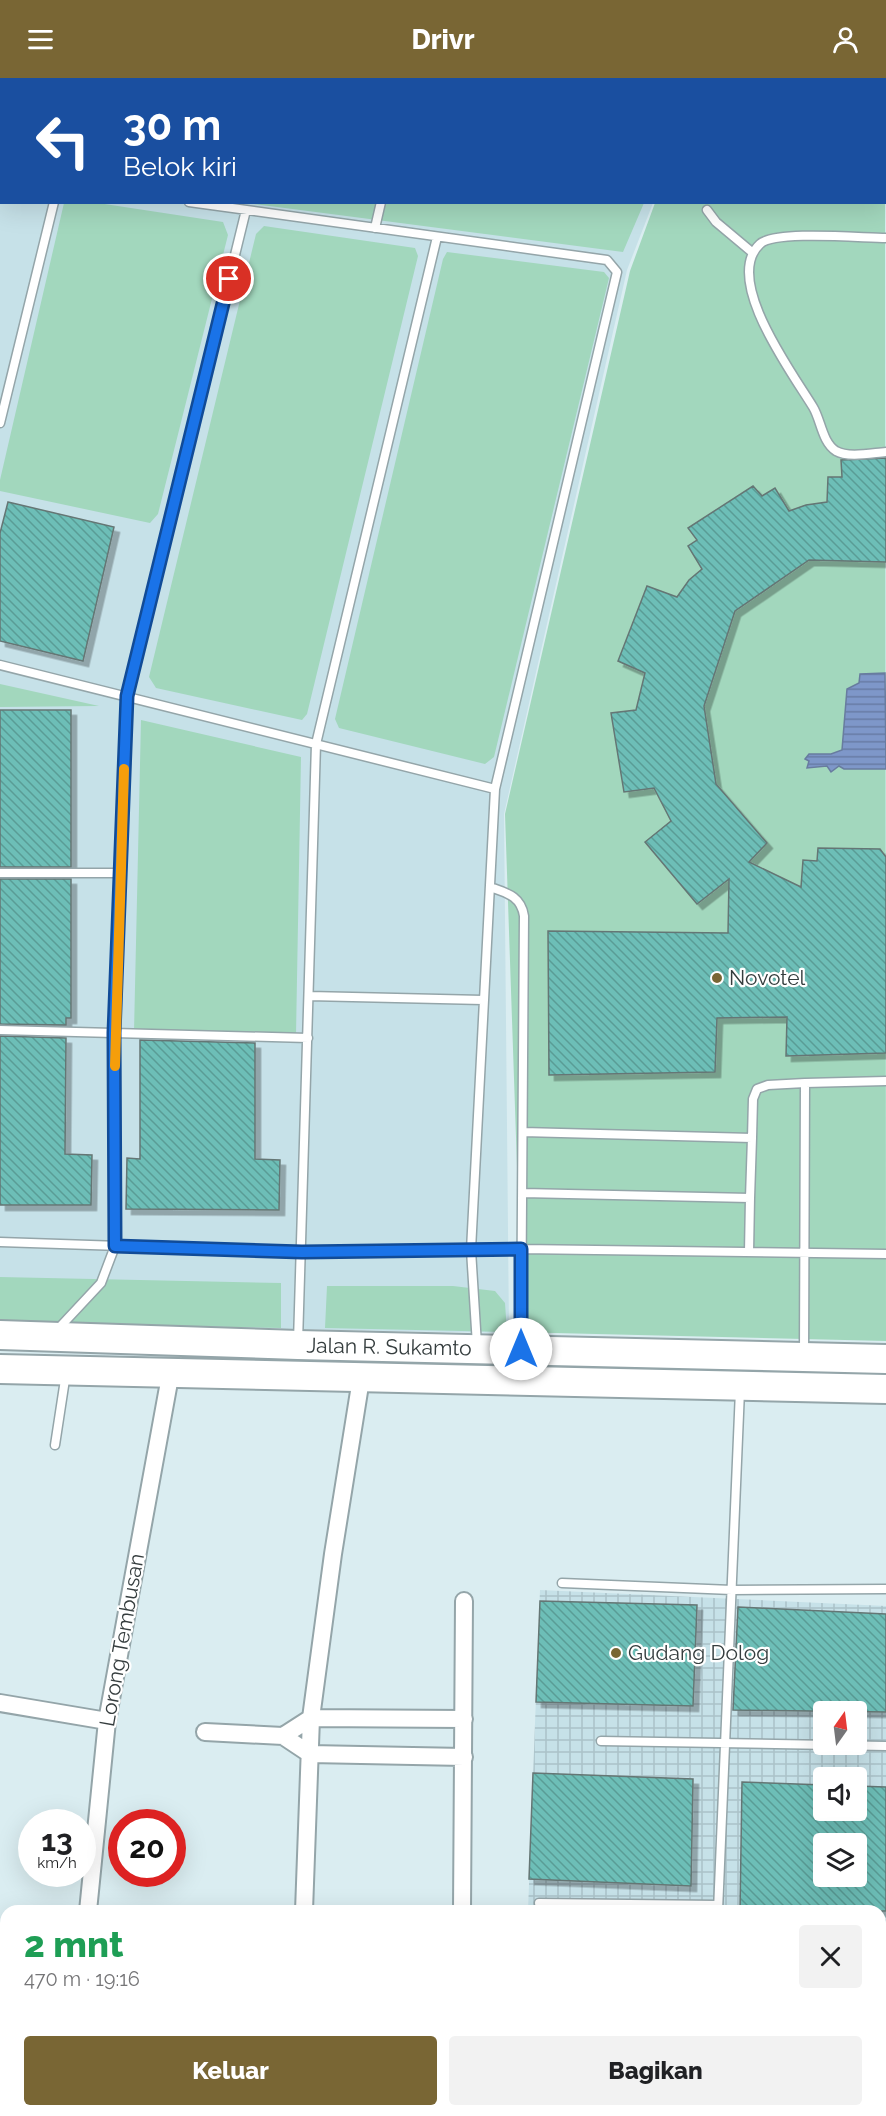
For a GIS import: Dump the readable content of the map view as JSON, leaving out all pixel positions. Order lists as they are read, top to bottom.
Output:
{
  "streets": {
    "highway": ["Jalan R. Sukamto"],
    "street": ["Lorong Tembusan"]
  },
  "crossings": [
    ["Jalan R. Sukamto", "Lorong Tembusan"]
  ],
  "places": ["Novotel", "Gudang Dolog"],
  "north": "top",
  "page": {
    "header": "Drivr",
    "turn": ["30 m", "Belok kiri"],
    "speed": "13 km/h",
    "limit": "20",
    "heading": ["2 mnt", "470 m · 19:16"],
    "buttons": ["Keluar", "Bagikan"]
  }
}
